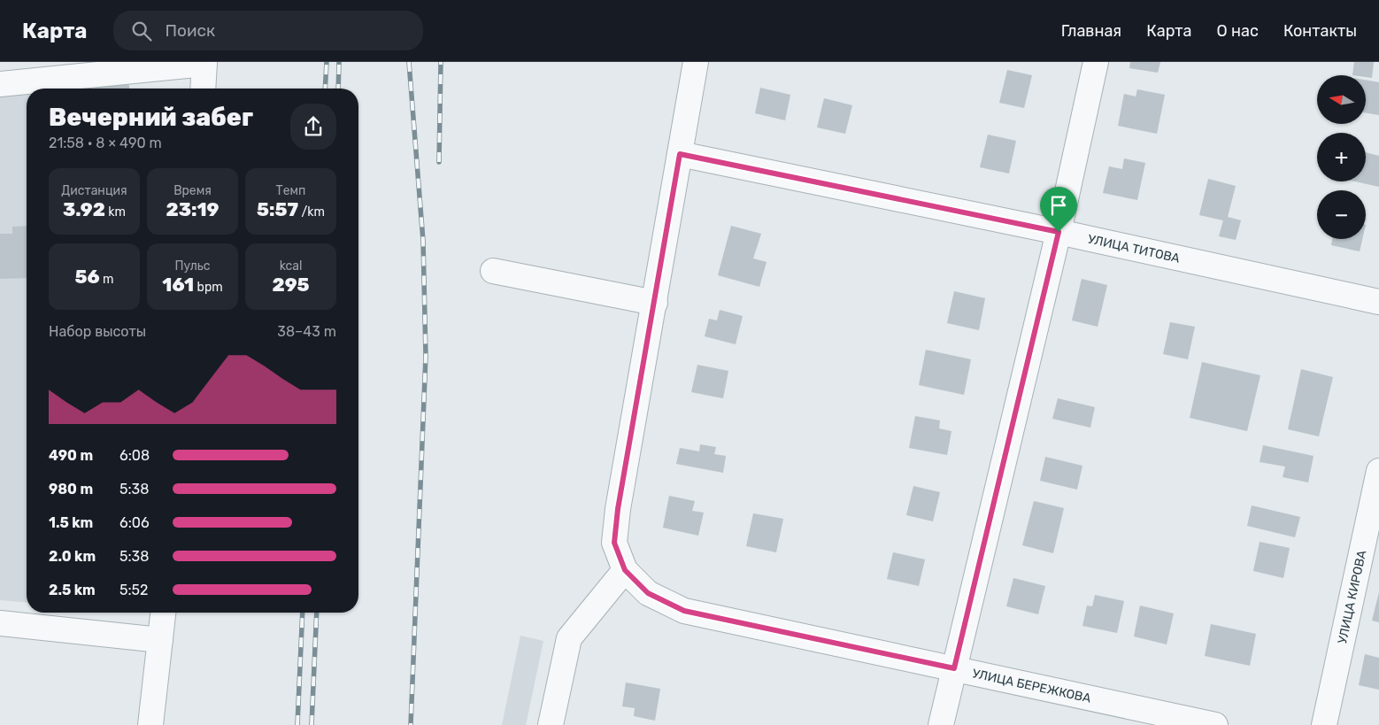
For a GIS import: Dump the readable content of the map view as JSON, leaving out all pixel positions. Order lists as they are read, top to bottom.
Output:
{
  "streets": {
    "street": ["УЛИЦА ТИТОВА", "УЛИЦА КИРОВА", "УЛИЦА БЕРЕЖКОВА"]
  },
  "north": "left",
  "page": {
    "header": "Карта",
    "search": "Поиск",
    "nav": [
      "Главная",
      "Карта",
      "О нас",
      "Контакты"
    ],
    "map_buttons": ["+", "−"],
    "heading": ["Вечерний забег", "21:58 · 8 × 490 m"],
    "stats": [
      ["Дистанция", "3.92 km"],
      ["Время", "23:19"],
      ["Темп", "5:57 /km"],
      ["56 m"],
      ["Пульс", "161 bpm"],
      ["kcal", "295"]
    ],
    "chart": ["Набор высоты", "38–43 m"],
    "list": [
      {
        "name": "490 m",
        "note": "6:08"
      },
      {
        "name": "980 m",
        "note": "5:38"
      },
      {
        "name": "1.5 km",
        "note": "6:06"
      },
      {
        "name": "2.0 km",
        "note": "5:38"
      },
      {
        "name": "2.5 km",
        "note": "5:52"
      }
    ]
  }
}
